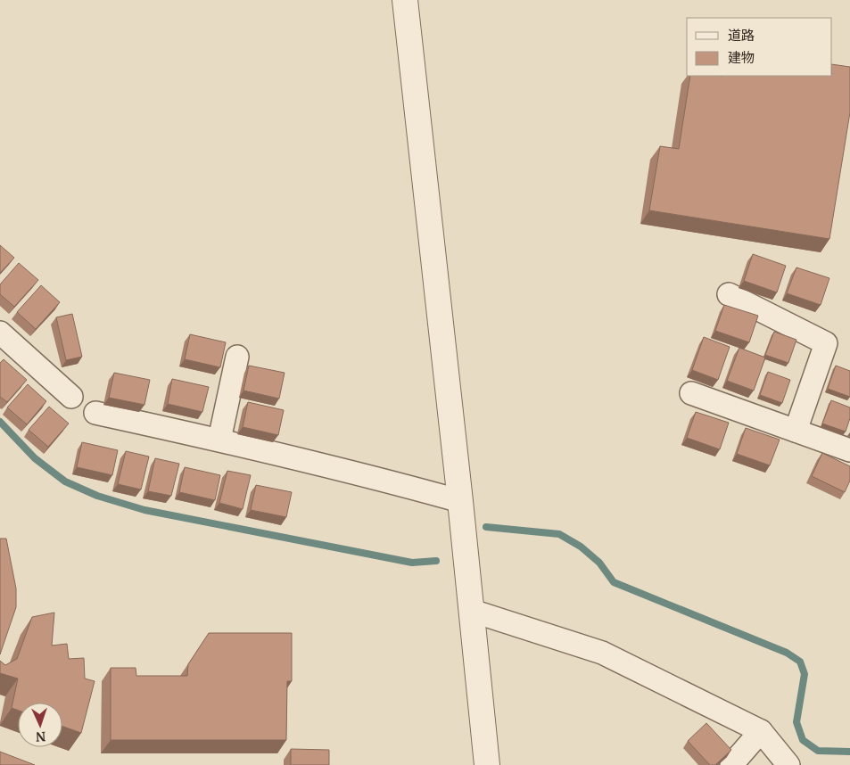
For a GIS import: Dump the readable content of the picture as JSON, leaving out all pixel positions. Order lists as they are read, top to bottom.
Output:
{
  "legend": ["道路", "建物"],
  "north": "bottom"
}
